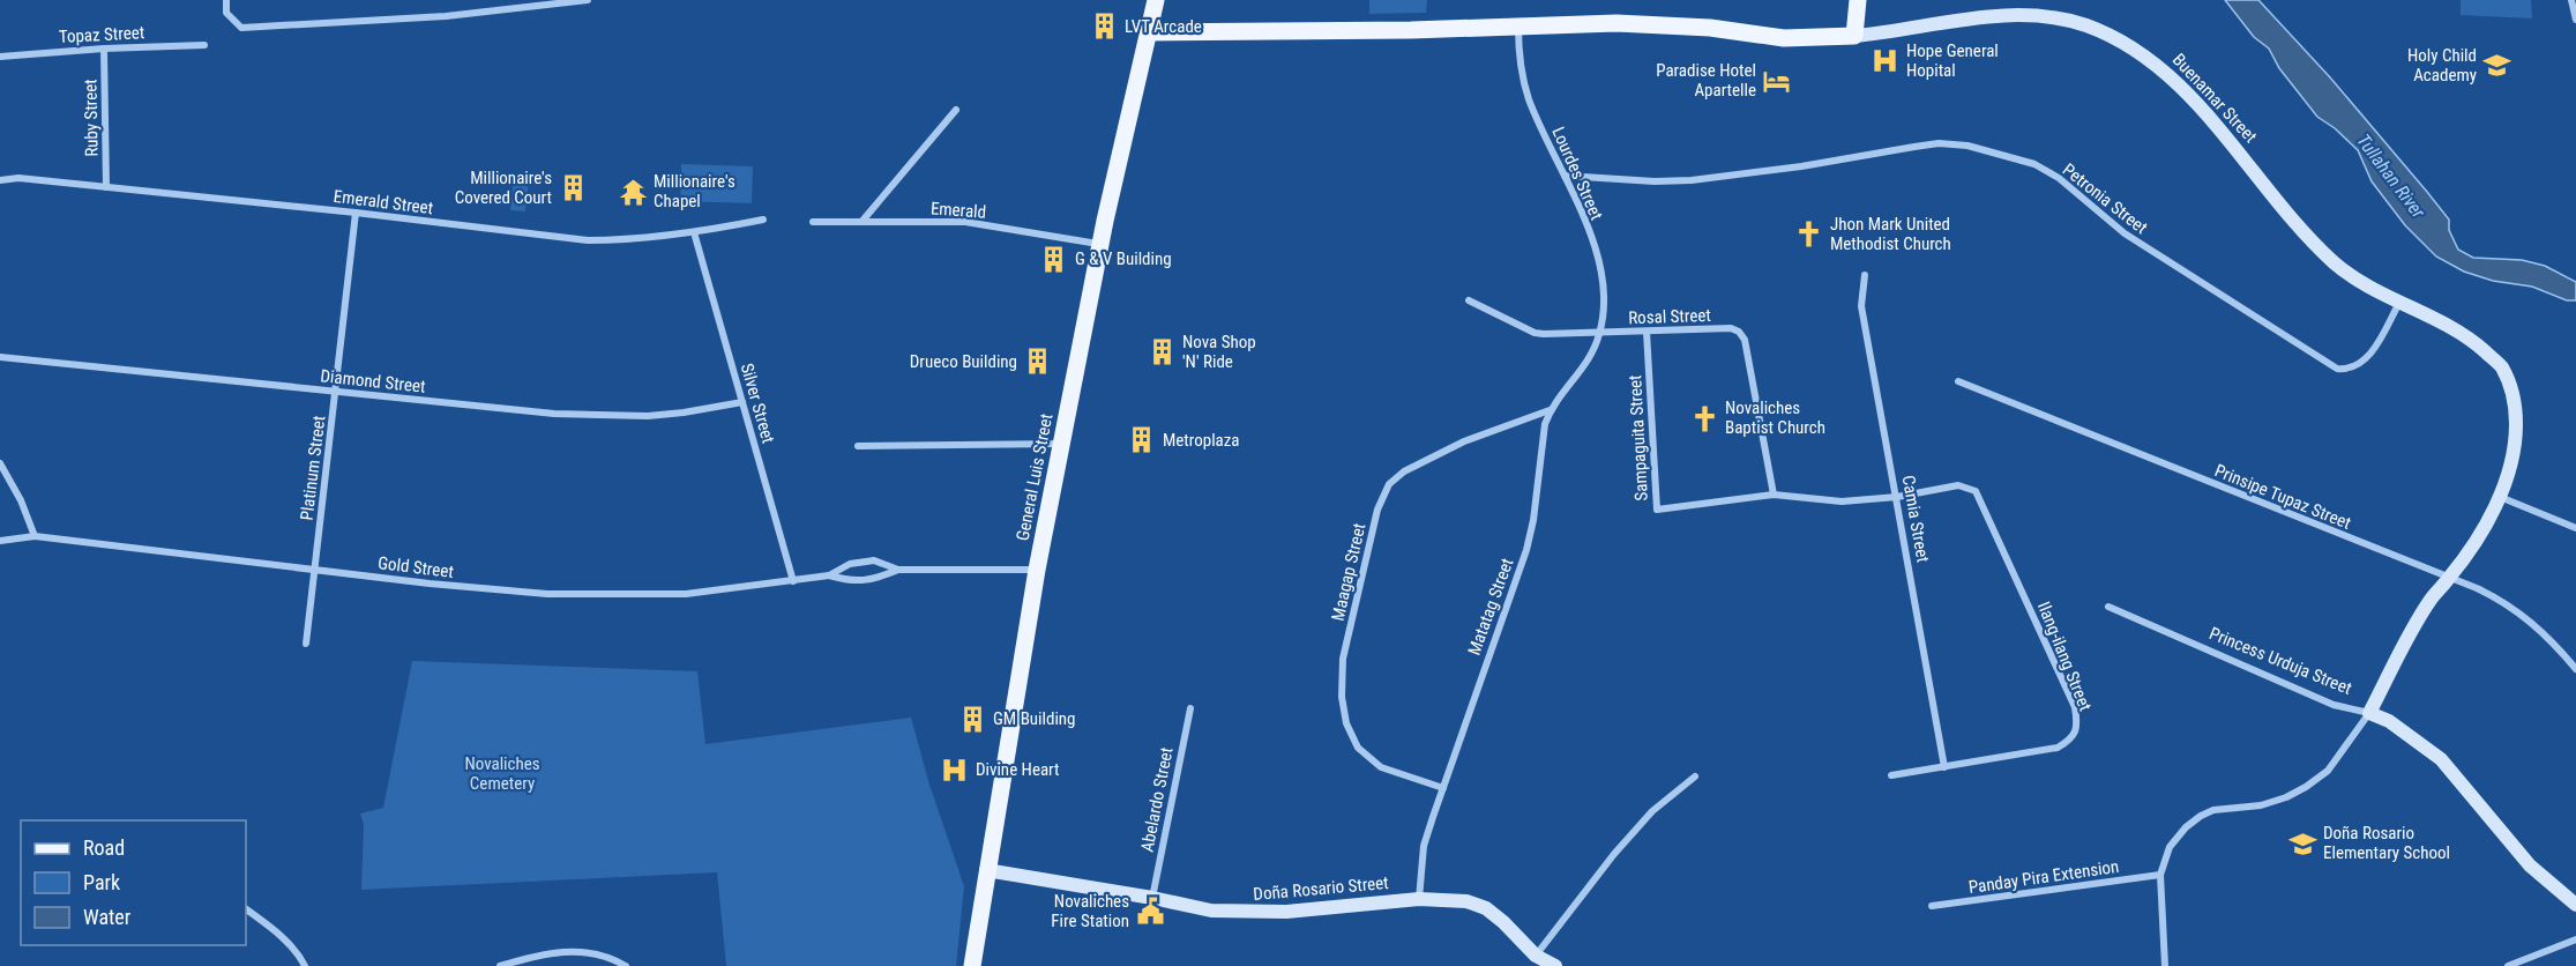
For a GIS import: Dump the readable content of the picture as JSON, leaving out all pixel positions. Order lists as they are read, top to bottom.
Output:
{
  "streets": {
    "main road": ["Buenamar Street", "General Luis Street"],
    "street": [
      "Topaz Street",
      "Ruby Street",
      "Lourdes Street",
      "Petronia Street",
      "Emerald Street",
      "Emerald",
      "Rosal Street",
      "Diamond Street",
      "Silver Street",
      "Sampaguita Street",
      "Platinum Street",
      "Prinsipe Tupaz Street",
      "Camia Street",
      "Gold Street",
      "Maagap Street",
      "Matatag Street",
      "Ilang-ilang Street",
      "Princess Urduja Street",
      "Abelardo Street",
      "Panday Pira Extension",
      "Doña Rosario Street"
    ]
  },
  "crossings": [
    ["Topaz Street", "Ruby Street"],
    ["Buenamar Street", "Lourdes Street"],
    ["Buenamar Street", "Petronia Street"],
    ["Buenamar Street", "General Luis Street"],
    ["Buenamar Street", "Prinsipe Tupaz Street"],
    ["Buenamar Street", "Princess Urduja Street"],
    ["Ruby Street", "Emerald Street"],
    ["Lourdes Street", "Petronia Street"],
    ["Lourdes Street", "Rosal Street"],
    ["Lourdes Street", "Matatag Street"],
    ["Emerald Street", "Silver Street"],
    ["Emerald Street", "Platinum Street"],
    ["Emerald", "General Luis Street"],
    ["Rosal Street", "Sampaguita Street"],
    ["Rosal Street", "Matatag Street"],
    ["Diamond Street", "Silver Street"],
    ["Diamond Street", "Platinum Street"],
    ["Silver Street", "Gold Street"],
    ["Platinum Street", "Gold Street"],
    ["General Luis Street", "Gold Street"],
    ["General Luis Street", "Doña Rosario Street"],
    ["Camia Street", "Ilang-ilang Street"],
    ["Maagap Street", "Matatag Street"],
    ["Matatag Street", "Doña Rosario Street"],
    ["Abelardo Street", "Doña Rosario Street"]
  ],
  "water": ["Tullahan River"],
  "parks": ["Novaliches Cemetery"],
  "places": {
    "building": [
      "LVT Arcade",
      "Millionaire's Covered Court",
      "G & V Building",
      "Nova Shop 'N' Ride",
      "Drueco Building",
      "Metroplaza",
      "GM Building"
    ],
    "hospital": ["Hope General Hopital", "Divine Heart"],
    "school or university": ["Holy Child Academy", "Doña Rosario Elementary School"],
    "hotel": ["Paradise Hotel Apartelle"],
    "temple": ["Millionaire's Chapel"],
    "church": ["Jhon Mark United Methodist Church", "Novaliches Baptist Church"],
    "public building": ["Novaliches Fire Station"]
  },
  "legend": ["Road", "Park", "Water"]
}
